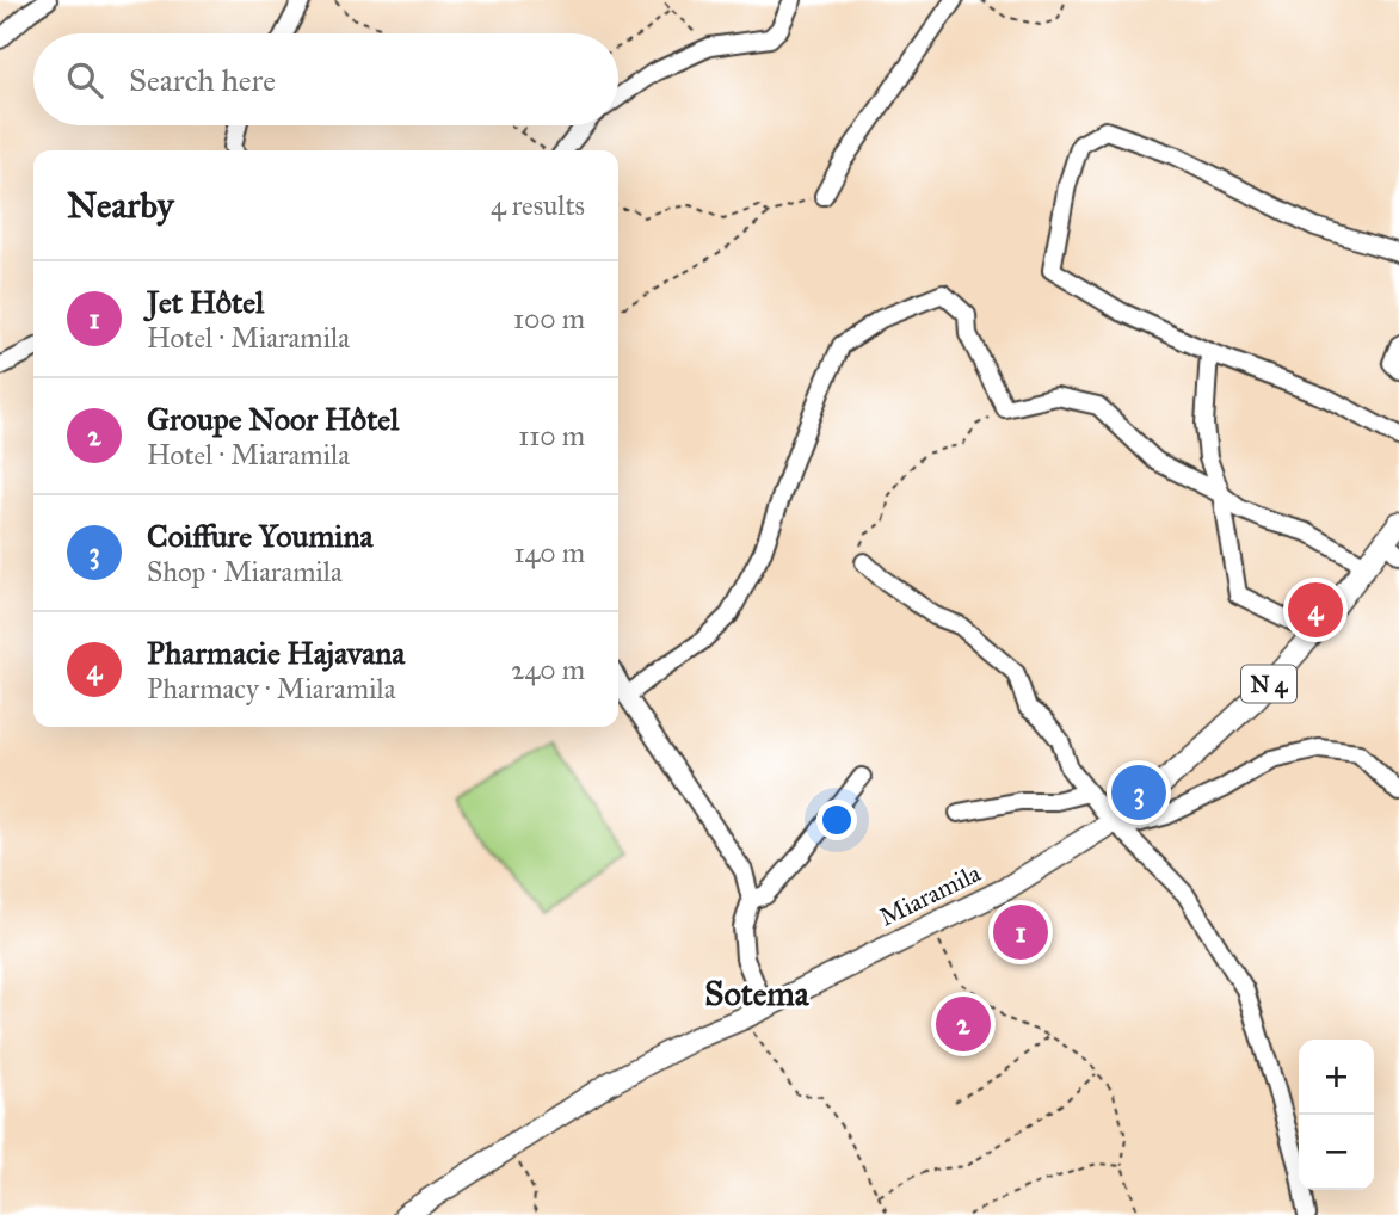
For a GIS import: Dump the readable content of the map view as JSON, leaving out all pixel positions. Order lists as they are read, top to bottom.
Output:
{
  "streets": {
    "main road": ["N 4", "Miaramila"]
  },
  "districts": ["Sotema"],
  "page": {
    "search": "Search here",
    "heading": ["Nearby", "4 results"],
    "list": [
      {
        "mark": "1",
        "name": "Jet Hôtel",
        "note": "Hotel · Miaramila",
        "value": "100 m"
      },
      {
        "mark": "2",
        "name": "Groupe Noor Hôtel",
        "note": "Hotel · Miaramila",
        "value": "110 m"
      },
      {
        "mark": "3",
        "name": "Coiffure Youmina",
        "note": "Shop · Miaramila",
        "value": "140 m"
      },
      {
        "mark": "4",
        "name": "Pharmacie Hajavana",
        "note": "Pharmacy · Miaramila",
        "value": "240 m"
      }
    ],
    "pins": [
      "4",
      "3",
      "1",
      "2"
    ],
    "map_buttons": ["+", "−"]
  }
}
